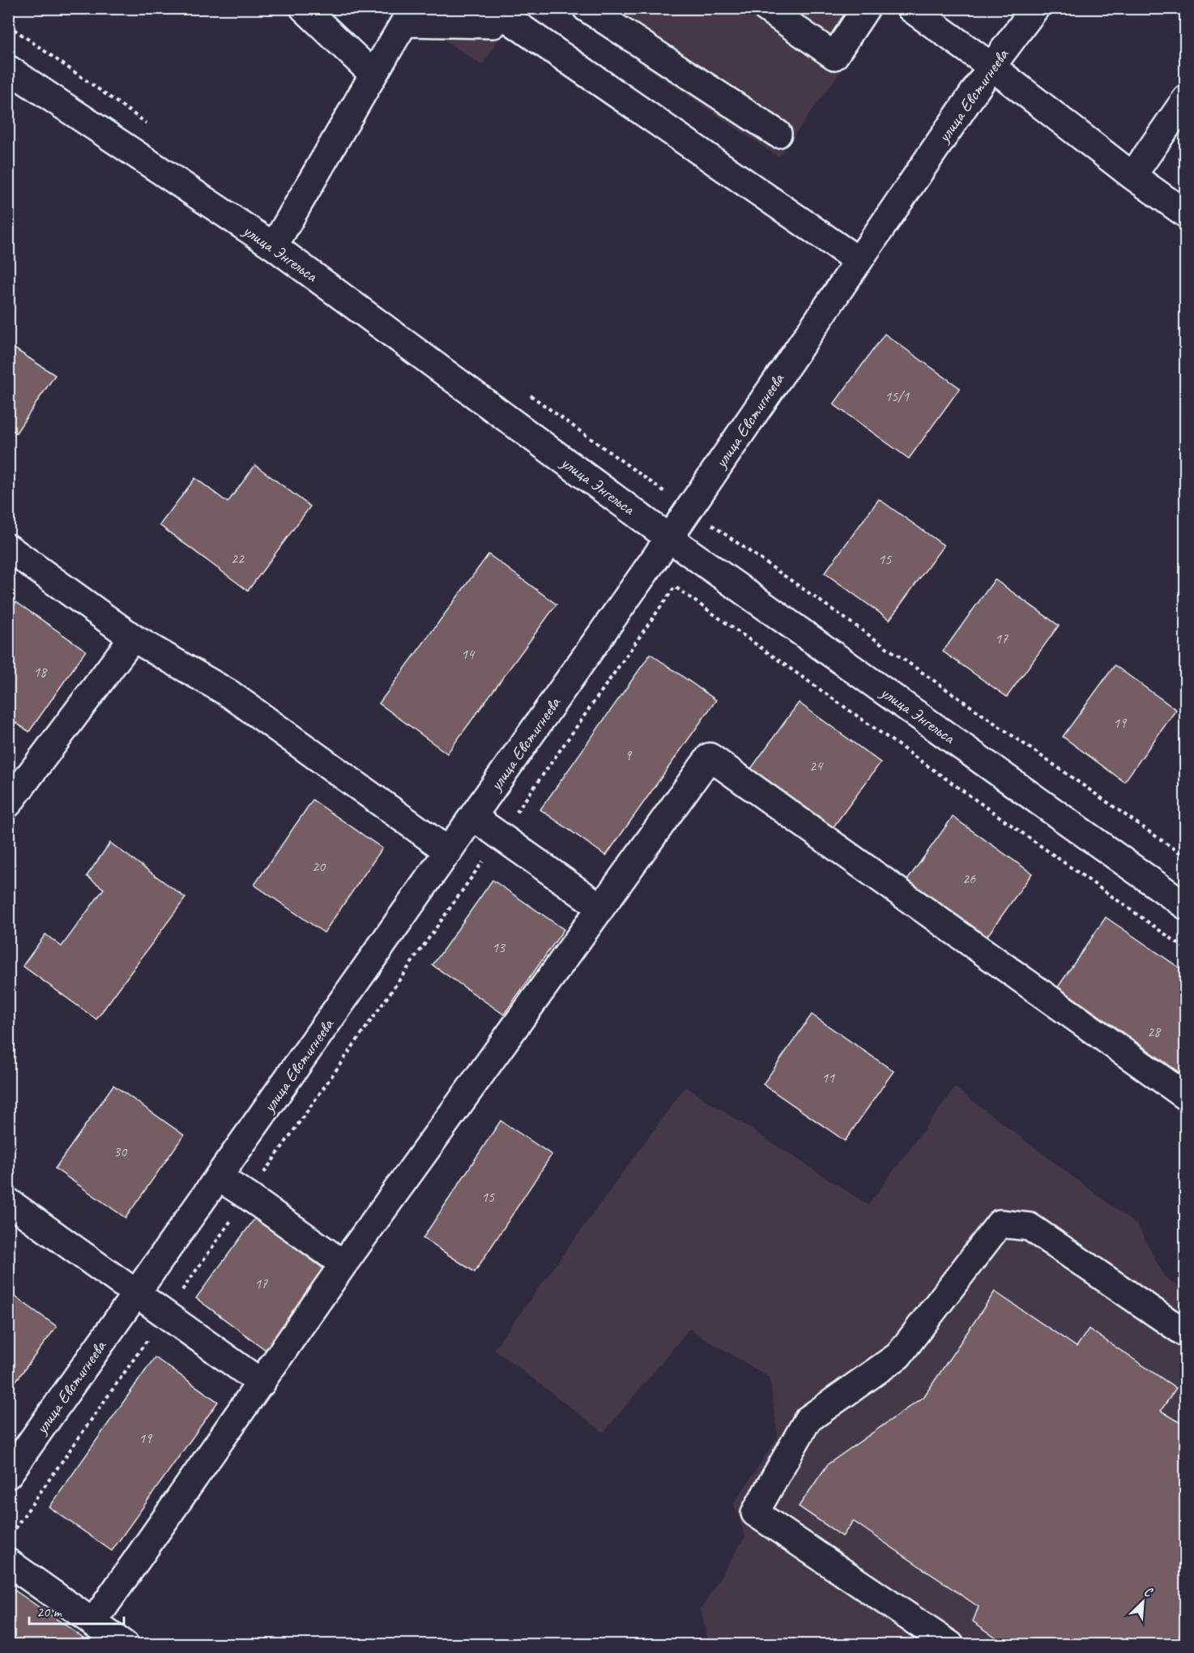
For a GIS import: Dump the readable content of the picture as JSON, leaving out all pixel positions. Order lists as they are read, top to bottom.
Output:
{
  "streets": {
    "main road": ["улица Евстигнеева", "улица Энгельса"]
  },
  "crossings": [
    ["улица Евстигнеева", "улица Энгельса"]
  ],
  "house_numbers": [
    "15/1",
    "22",
    "15",
    "17",
    "14",
    "18",
    "19",
    "9",
    "24",
    "20",
    "26",
    "13",
    "28",
    "11",
    "30",
    "15",
    "17",
    "19"
  ],
  "scale_bar": "20 m",
  "north": "top right"
}
